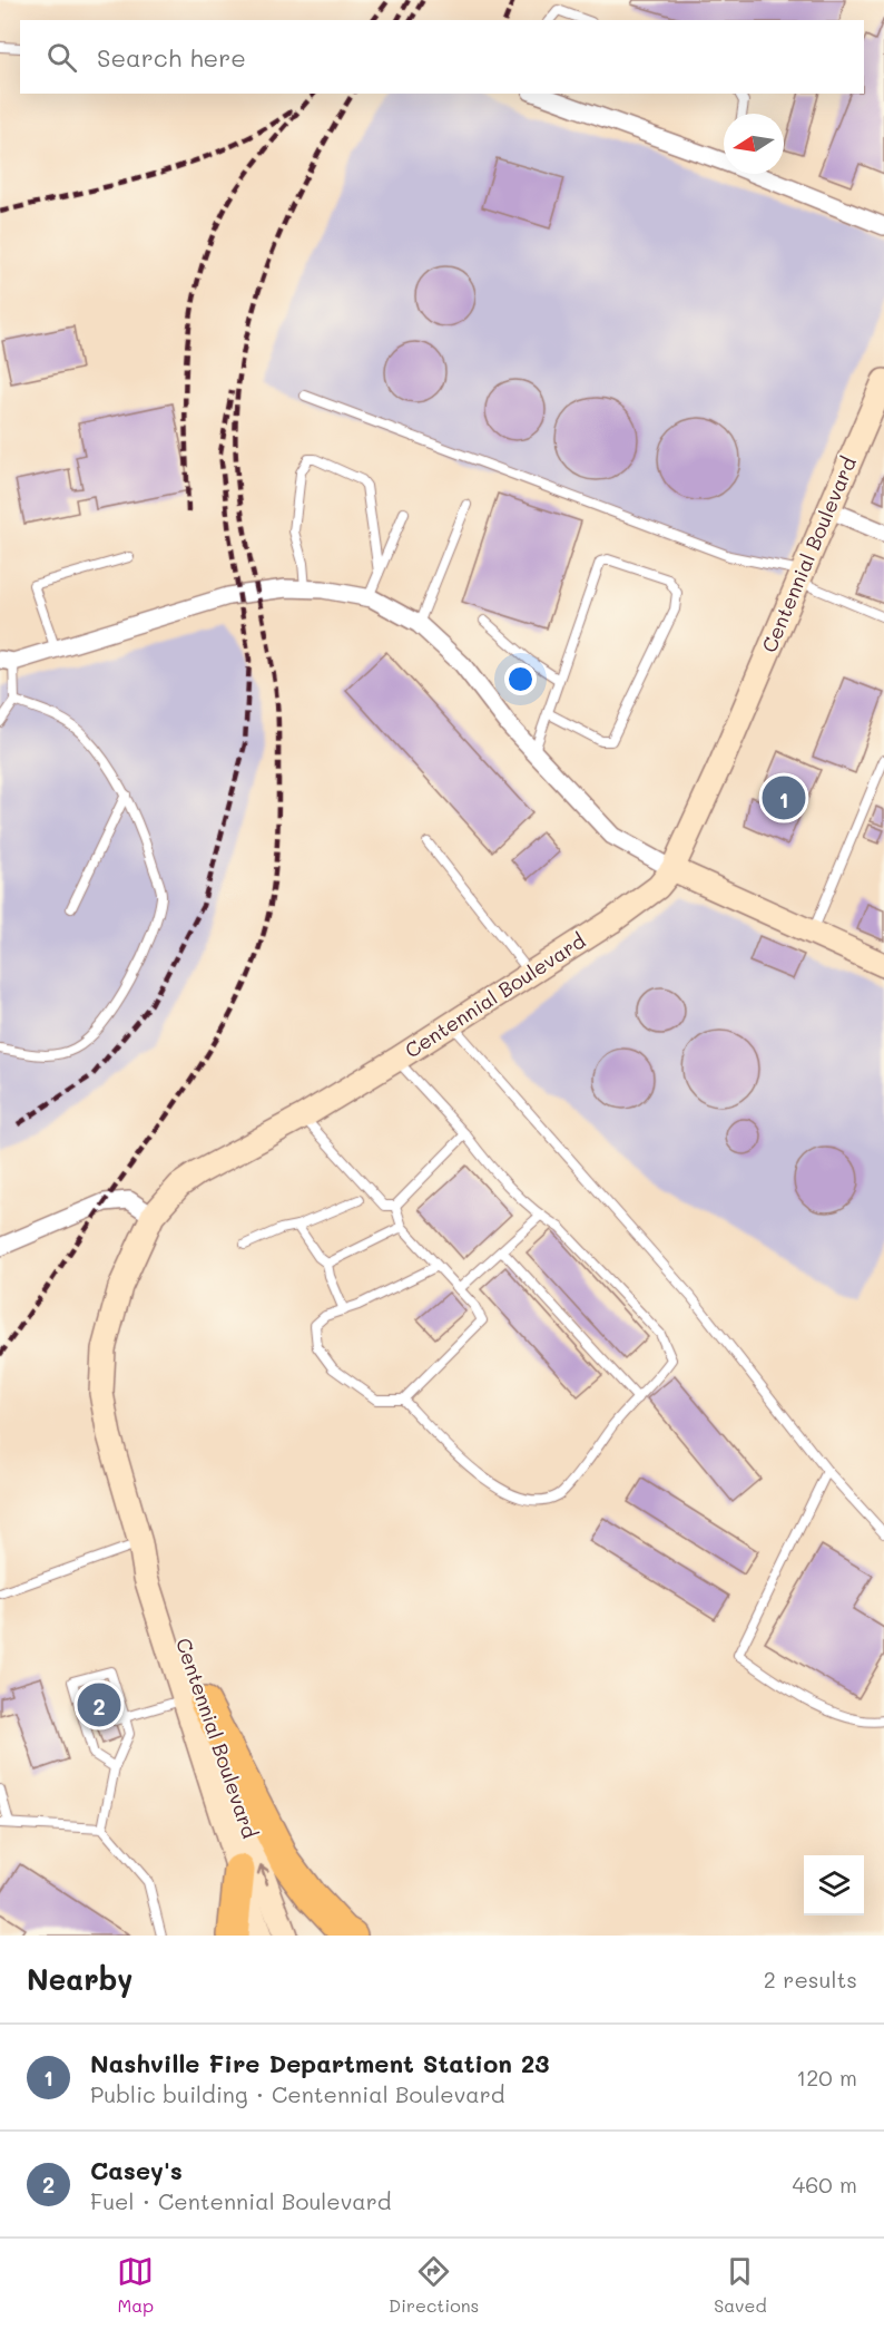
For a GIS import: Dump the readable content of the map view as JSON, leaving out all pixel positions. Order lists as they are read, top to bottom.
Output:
{
  "streets": {
    "main road": ["Centennial Boulevard"]
  },
  "north": "left",
  "page": {
    "search": "Search here",
    "pins": ["1", "2"],
    "heading": ["Nearby", "2 results"],
    "list": [
      {
        "mark": "1",
        "name": "Nashville Fire Department Station 23",
        "note": "Public building · Centennial Boulevard",
        "value": "120 m"
      },
      {
        "mark": "2",
        "name": "Casey's",
        "note": "Fuel · Centennial Boulevard",
        "value": "460 m"
      }
    ],
    "nav": ["Map", "Directions", "Saved"]
  }
}
